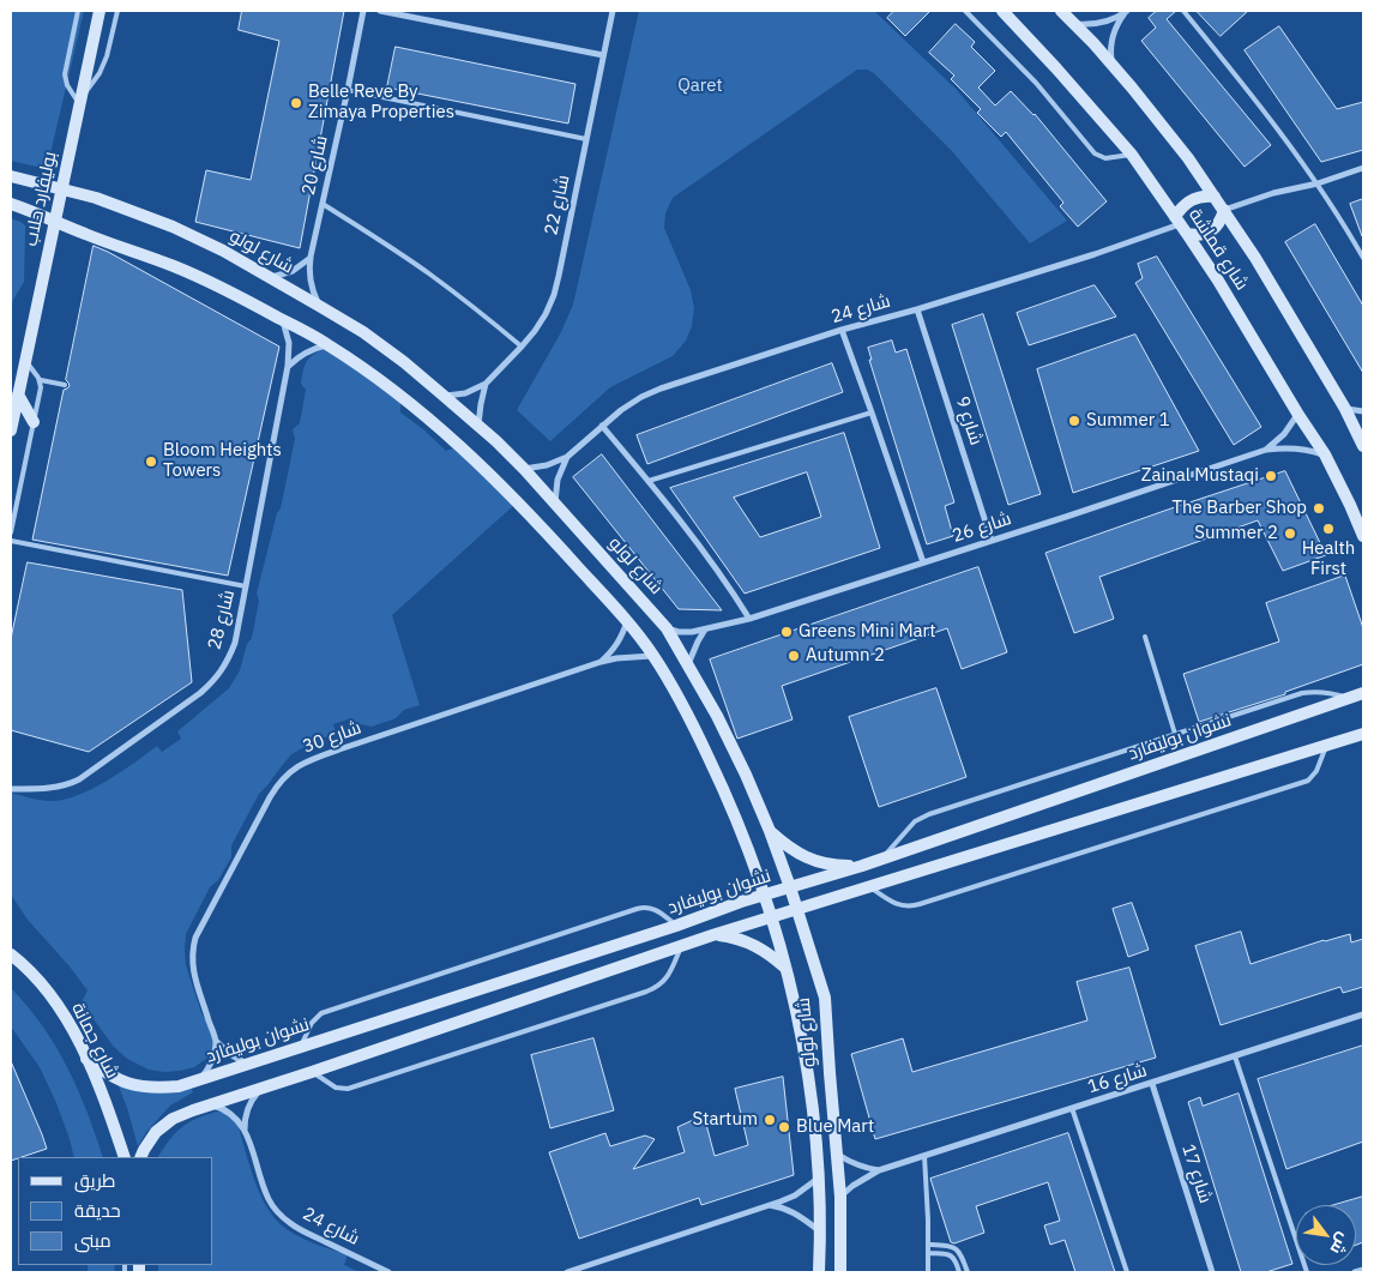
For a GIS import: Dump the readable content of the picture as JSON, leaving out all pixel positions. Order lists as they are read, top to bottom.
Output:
{
  "streets": {
    "street": [
      "شارع 20",
      "بوليفارد حلاب",
      "شارع 22",
      "شارع قماشة",
      "شارع لولو",
      "شارع 24",
      "شارع 9",
      "شارع 26",
      "شارع 28",
      "شارع 30",
      "نشوان بوليفارد",
      "شارع جمانة",
      "شارع 16",
      "شارع 17"
    ]
  },
  "crossings": [
    ["شارع 20", "شارع لولو"],
    ["بوليفارد حلاب", "شارع لولو"],
    ["شارع 22", "شارع لولو"],
    ["شارع قماشة", "شارع 24"],
    ["شارع قماشة", "شارع 26"],
    ["شارع لولو", "شارع 24"],
    ["شارع لولو", "شارع 26"],
    ["شارع لولو", "شارع 28"],
    ["شارع لولو", "شارع 30"],
    ["شارع لولو", "نشوان بوليفارد"],
    ["شارع لولو", "شارع 16"],
    ["شارع 24", "شارع 9"],
    ["شارع 9", "شارع 26"],
    ["نشوان بوليفارد", "شارع جمانة"],
    ["شارع 16", "شارع 17"]
  ],
  "parks": ["Qaret"],
  "places": [
    "Belle Reve By Zimaya Properties",
    "Summer 1",
    "Bloom Heights Towers",
    "Zainal Mustaqi",
    "The Barber Shop",
    "Health First",
    "Summer 2",
    "Greens Mini Mart",
    "Autumn 2",
    "Startum",
    "Blue Mart"
  ],
  "legend": ["طريق", "حديقة", "مبنى"],
  "north": "bottom right"
}
